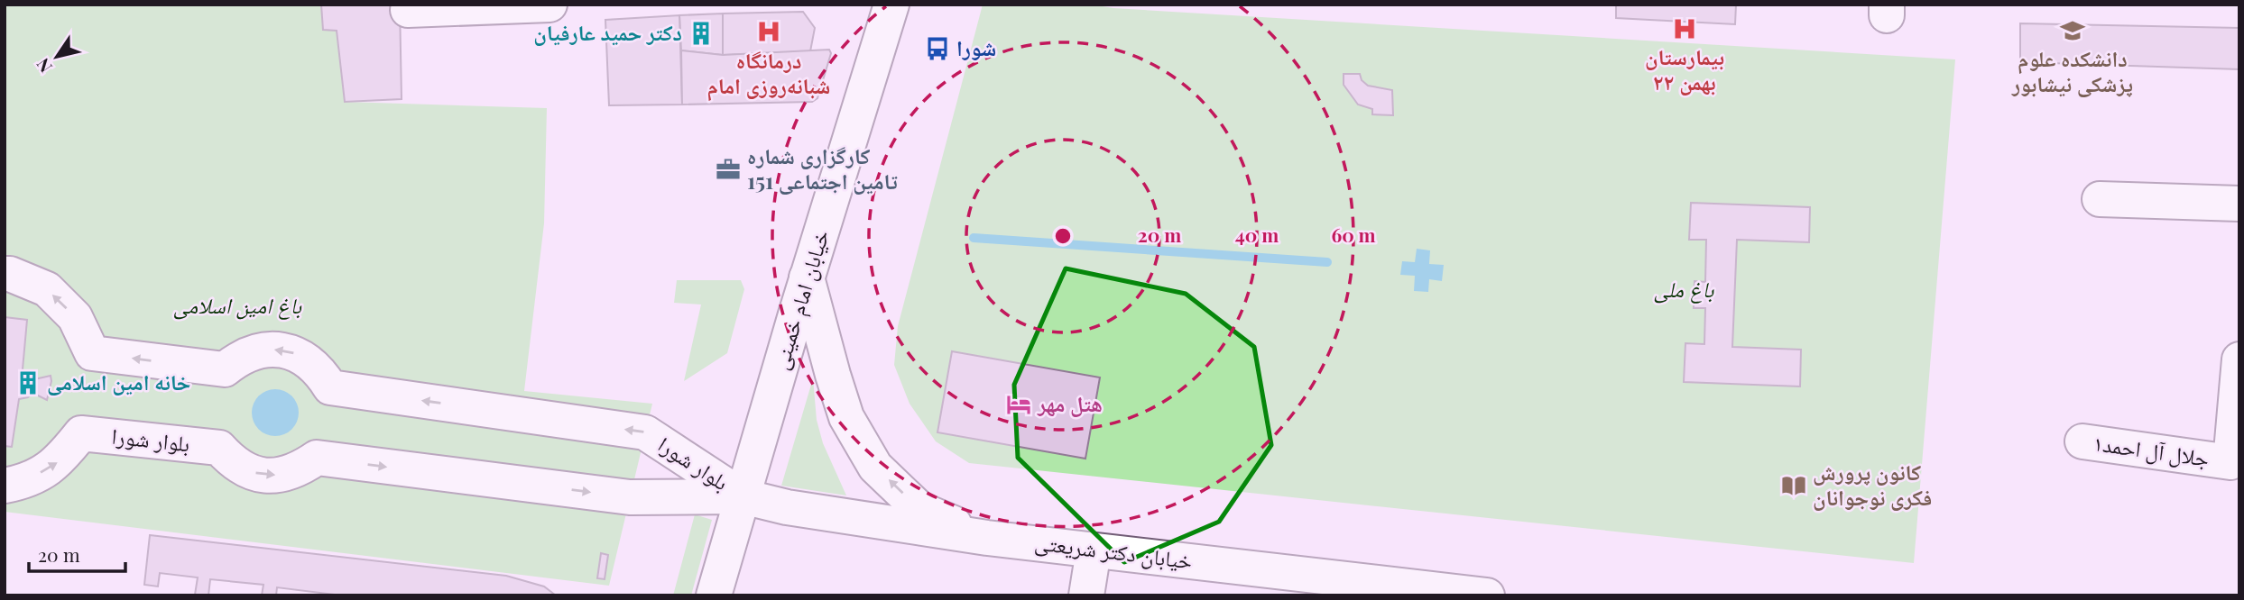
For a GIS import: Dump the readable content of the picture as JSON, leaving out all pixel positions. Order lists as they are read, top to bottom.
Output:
{
  "streets": {
    "main road": [
      "خیابان امام خمینی",
      "بلوار شورا",
      "جلال آل احمد۱",
      "خیابان دکتر شریعتی"
    ]
  },
  "crossings": [
    ["خیابان امام خمینی", "بلوار شورا"],
    ["خیابان امام خمینی", "خیابان دکتر شریعتی"],
    ["بلوار شورا", "خیابان دکتر شریعتی"]
  ],
  "parks": ["باغ ملی", "باغ امین اسلامی"],
  "places": {
    "hospital": ["بیمارستان ۲۲ بهمن", "درمانگاه شبانه‌روزی امام"],
    "school or university": ["دانشکده علوم پزشکی نیشابور"],
    "building": ["دکتر حمید عارفیان", "خانه امین اسلامی"],
    "bus stop": ["شورا"],
    "office": ["کارگزاری شماره 151 تامین اجتماعی"],
    "hotel": ["هتل مهر"],
    "library": ["کانون پرورش فکری نوجوانان"]
  },
  "scale_bar": "20 m",
  "north": "bottom left",
  "rings": ["20 m", "40 m", "60 m"]
}
